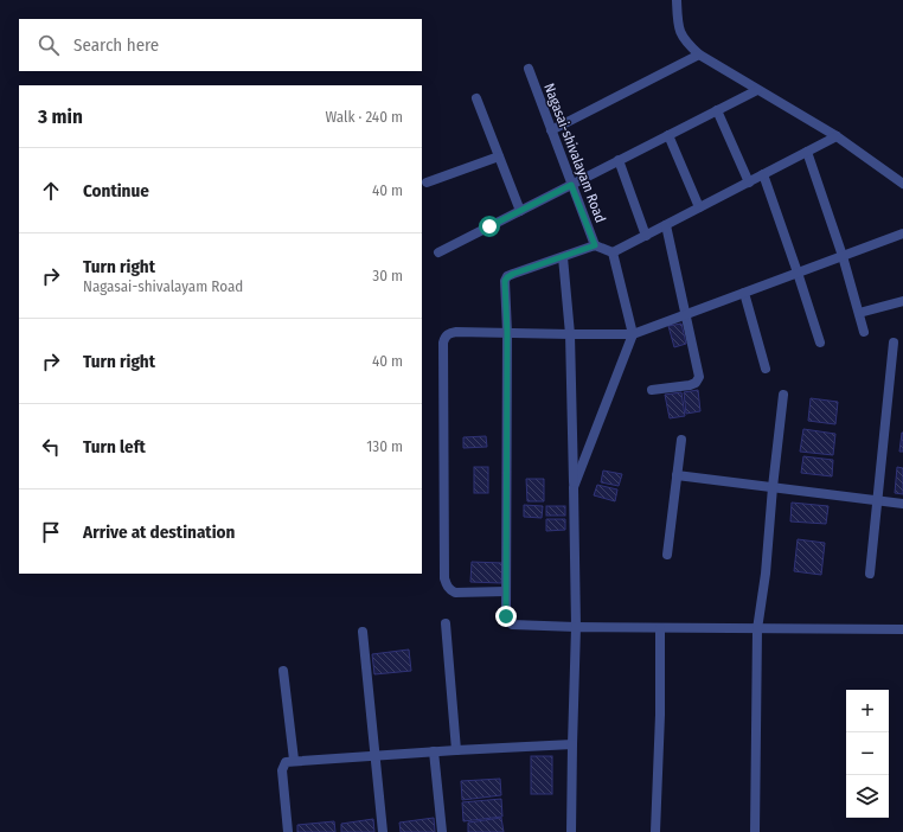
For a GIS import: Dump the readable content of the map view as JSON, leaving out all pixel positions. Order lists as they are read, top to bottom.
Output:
{
  "streets": {
    "street": ["Nagasai-shivalayam Road"]
  },
  "page": {
    "search": "Search here",
    "heading": ["3 min", "Walk · 240 m"],
    "list": [
      ["Continue", "40 m"],
      ["Turn right", "Nagasai-shivalayam Road", "30 m"],
      ["Turn right", "40 m"],
      ["Turn left", "130 m"],
      "Arrive at destination"
    ],
    "map_buttons": ["+", "−"]
  }
}
